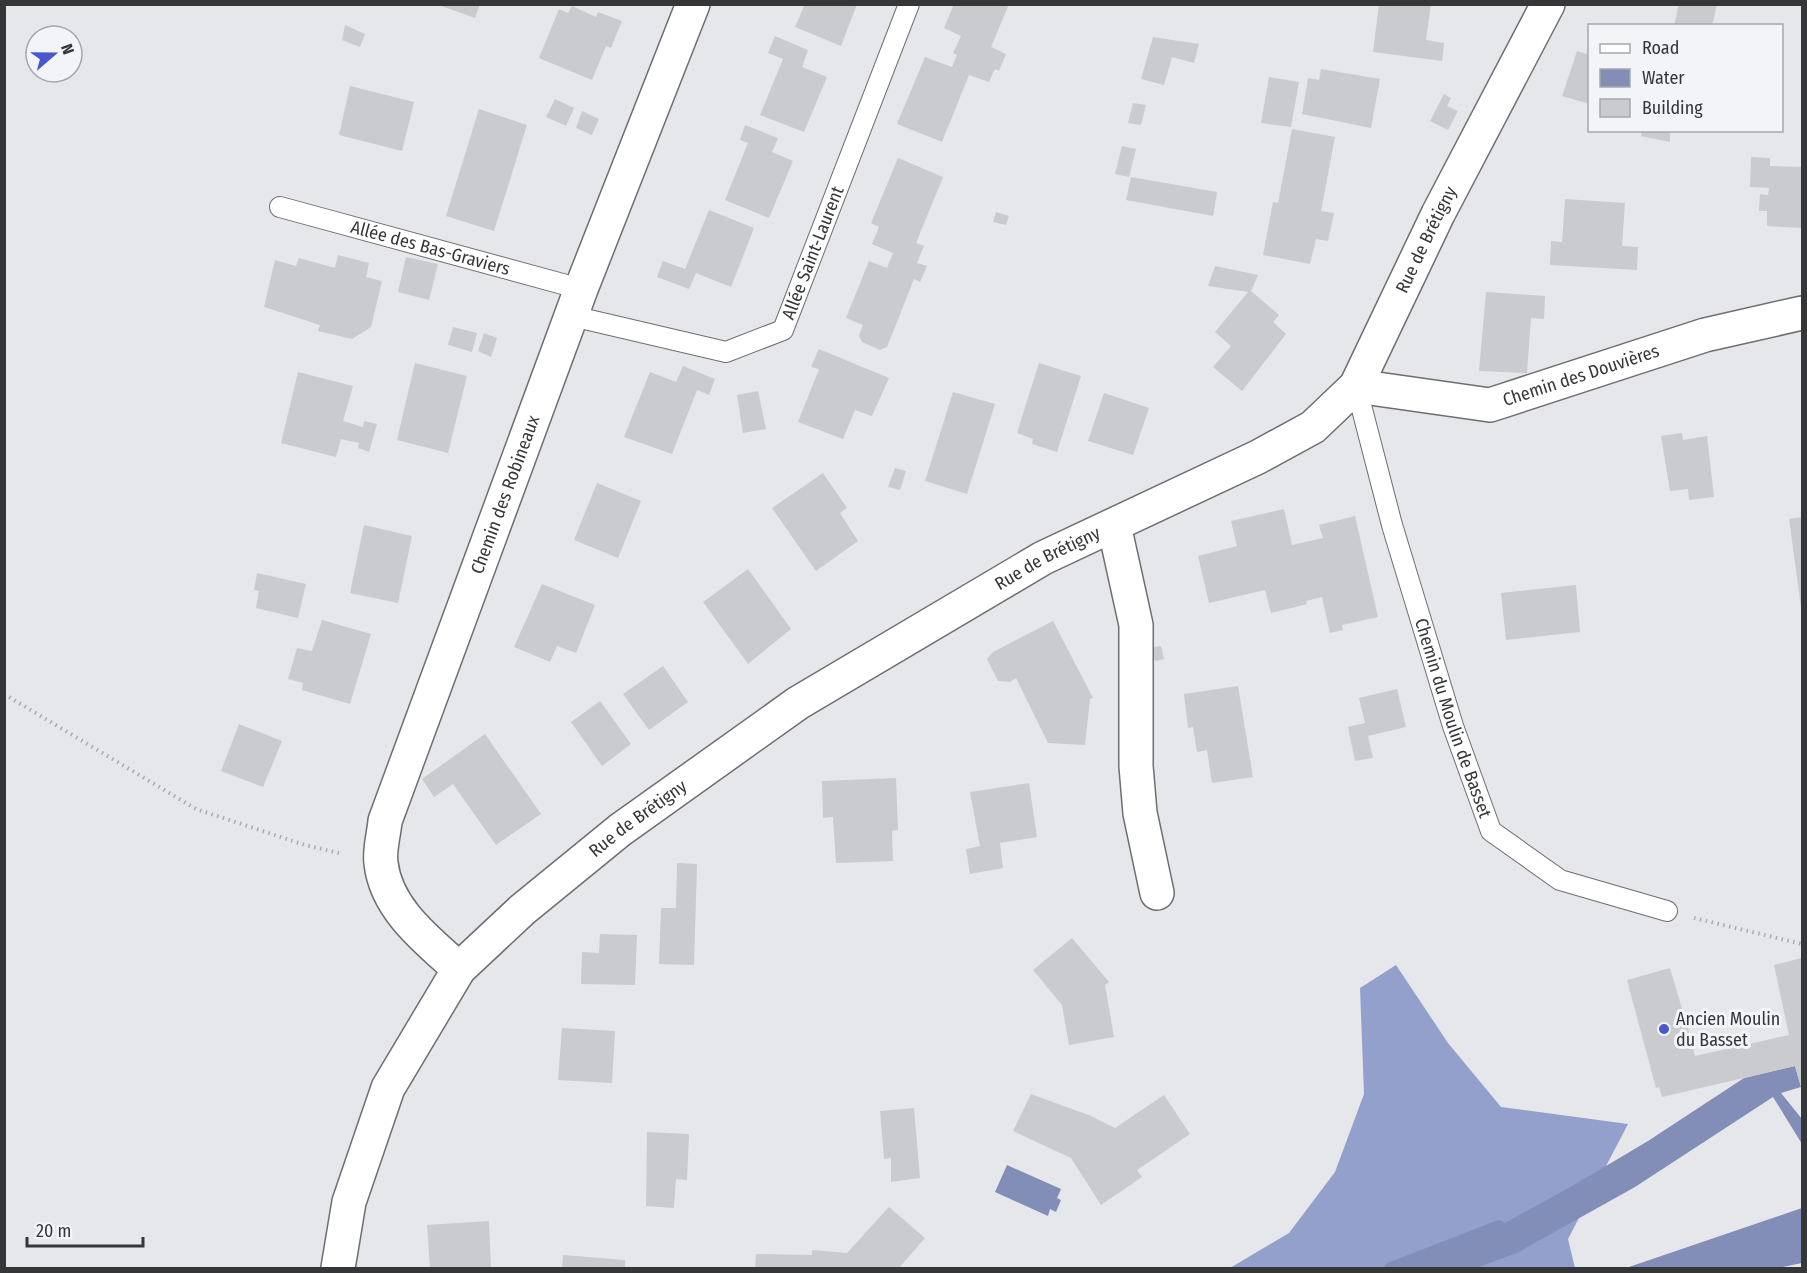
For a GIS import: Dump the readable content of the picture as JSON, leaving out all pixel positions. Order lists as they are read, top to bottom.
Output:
{
  "streets": {
    "street": ["Rue de Brétigny", "Chemin des Douvières", "Chemin des Robineaux"],
    "lane": ["Allée des Bas-Graviers", "Allée Saint-Laurent", "Chemin du Moulin de Basset"]
  },
  "crossings": [
    ["Rue de Brétigny", "Chemin des Douvières"],
    ["Rue de Brétigny", "Chemin des Robineaux"],
    ["Rue de Brétigny", "Chemin du Moulin de Basset"],
    ["Allée des Bas-Graviers", "Allée Saint-Laurent"],
    ["Allée des Bas-Graviers", "Chemin des Robineaux"],
    ["Allée Saint-Laurent", "Chemin des Robineaux"],
    ["Chemin des Douvières", "Chemin du Moulin de Basset"]
  ],
  "places": ["Ancien Moulin du Basset"],
  "legend": ["Road", "Water", "Building"],
  "scale_bar": "20 m",
  "north": "right"
}
